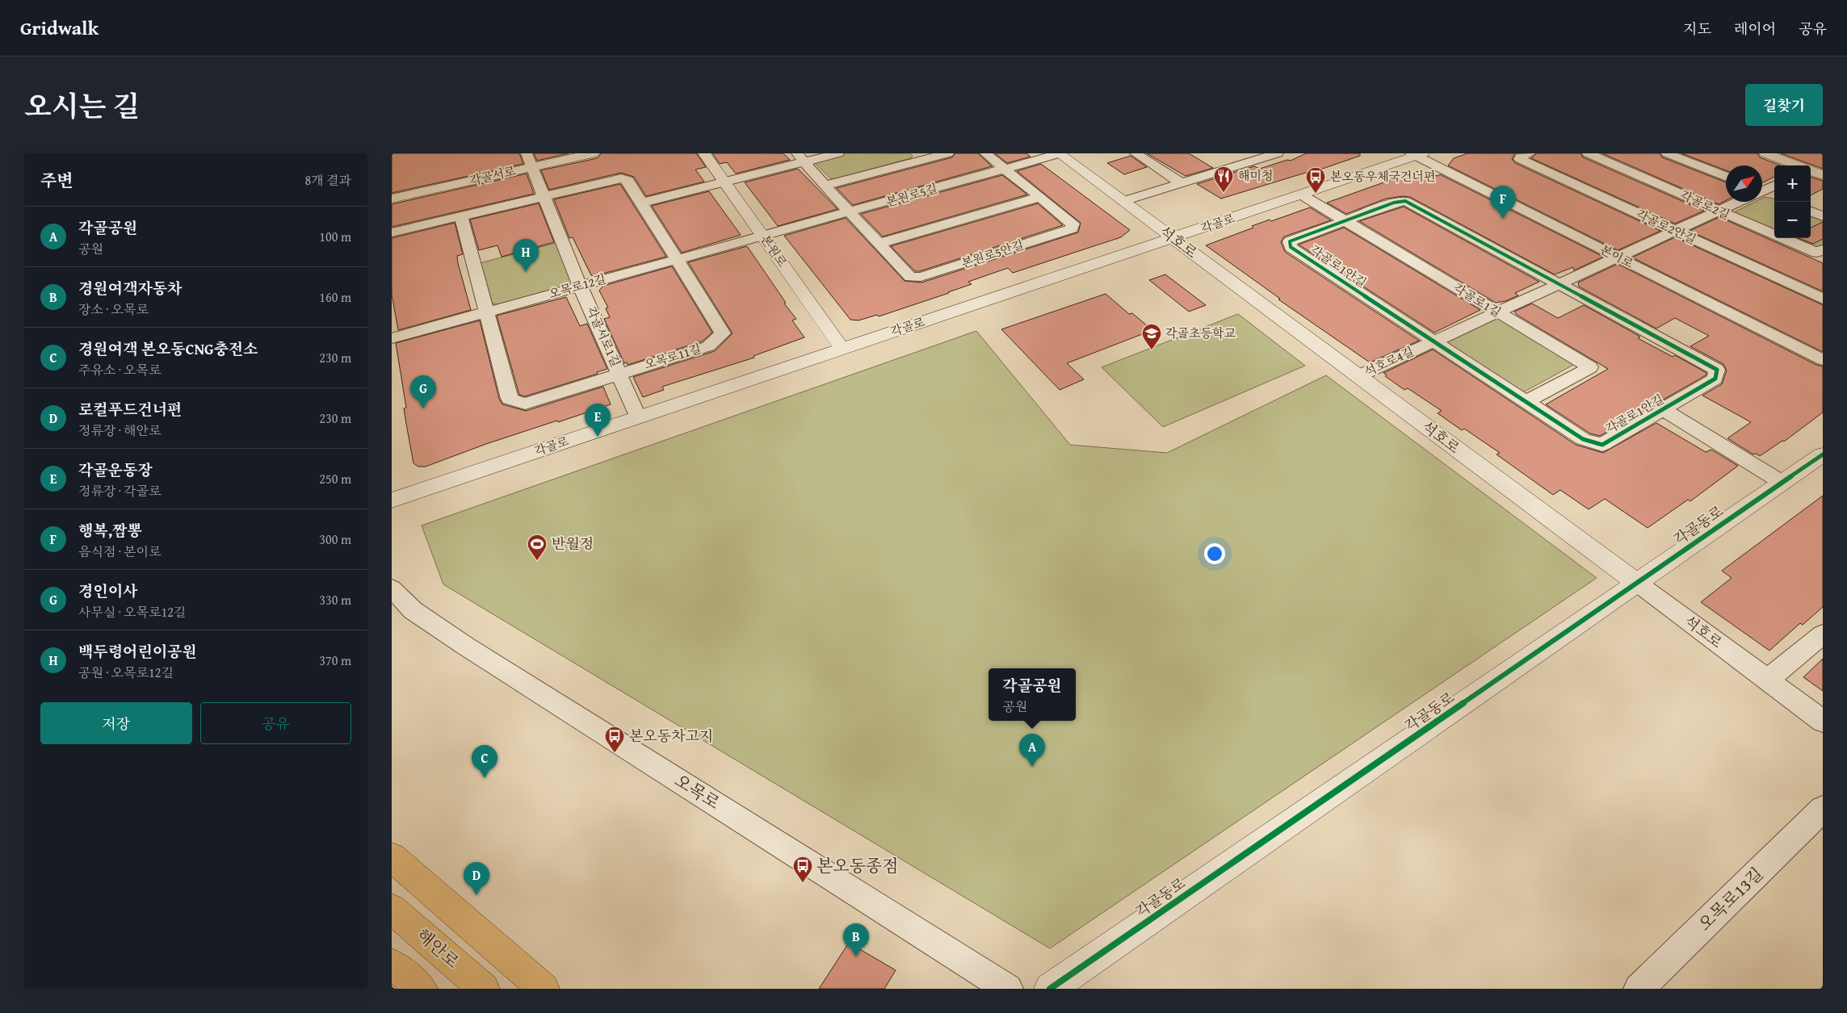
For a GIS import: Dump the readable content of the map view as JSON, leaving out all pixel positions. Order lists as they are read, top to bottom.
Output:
{
  "streets": {
    "main road": ["해안로"],
    "street": [
      "각골서로",
      "본원로5길",
      "각골로2길",
      "각골로",
      "각골로2안길",
      "석호로",
      "본원로",
      "본원로5안길",
      "본이로",
      "각골로1안길",
      "오목로12길",
      "각골로1길",
      "각골서로1길",
      "오목로11길",
      "석호로4길",
      "각골동로",
      "오목로",
      "오목로13길"
    ]
  },
  "crossings": [
    ["각골서로", "각골서로1길"],
    ["본원로5길", "석호로"],
    ["본원로5길", "본원로"],
    ["본원로5길", "본원로5안길"],
    ["본원로5길", "오목로12길"],
    ["각골로2길", "석호로4길"],
    ["각골로", "석호로"],
    ["각골로", "본원로"],
    ["각골로", "본이로"],
    ["각골로", "각골로1길"],
    ["각골로", "각골서로1길"],
    ["각골로2안길", "석호로4길"],
    ["석호로", "석호로4길"],
    ["석호로", "각골동로"],
    ["본원로", "오목로12길"],
    ["본이로", "석호로4길"],
    ["각골로1안길", "각골로1길"],
    ["각골로1안길", "석호로4길"],
    ["오목로12길", "각골서로1길"],
    ["오목로12길", "오목로11길"],
    ["각골로1길", "석호로4길"],
    ["각골서로1길", "오목로11길"]
  ],
  "places": {
    "restaurant": ["해미청"],
    "bus stop": ["본오동우체국건너편", "본오동차고지", "본오동종점"],
    "school or university": ["각골초등학교"],
    "sports": ["반월정"]
  },
  "north": "top right",
  "page": {
    "header": "Gridwalk",
    "nav": ["지도", "레이어", "공유"],
    "title": "오시는 길",
    "buttons": [
      "길찾기",
      ["저장", "공유"]
    ],
    "heading": ["주변", "8개 결과"],
    "map_buttons": ["+", "−"],
    "pins": [
      "F",
      "H",
      "G",
      "E",
      "A",
      "C",
      "D",
      "B"
    ],
    "list": [
      {
        "mark": "A",
        "name": "각골공원",
        "note": "공원",
        "value": "100 m"
      },
      {
        "mark": "B",
        "name": "경원여객자동차",
        "note": "장소 · 오목로",
        "value": "160 m"
      },
      {
        "mark": "C",
        "name": "경원여객 본오동CNG충전소",
        "note": "주유소 · 오목로",
        "value": "230 m"
      },
      {
        "mark": "D",
        "name": "로컬푸드건너편",
        "note": "정류장 · 해안로",
        "value": "230 m"
      },
      {
        "mark": "E",
        "name": "각골운동장",
        "note": "정류장 · 각골로",
        "value": "250 m"
      },
      {
        "mark": "F",
        "name": "행복,짬뽕",
        "note": "음식점 · 본이로",
        "value": "300 m"
      },
      {
        "mark": "G",
        "name": "경인이사",
        "note": "사무실 · 오목로12길",
        "value": "330 m"
      },
      {
        "mark": "H",
        "name": "백두령어린이공원",
        "note": "공원 · 오목로12길",
        "value": "370 m"
      }
    ],
    "popup": ["각골공원", "공원"]
  }
}
